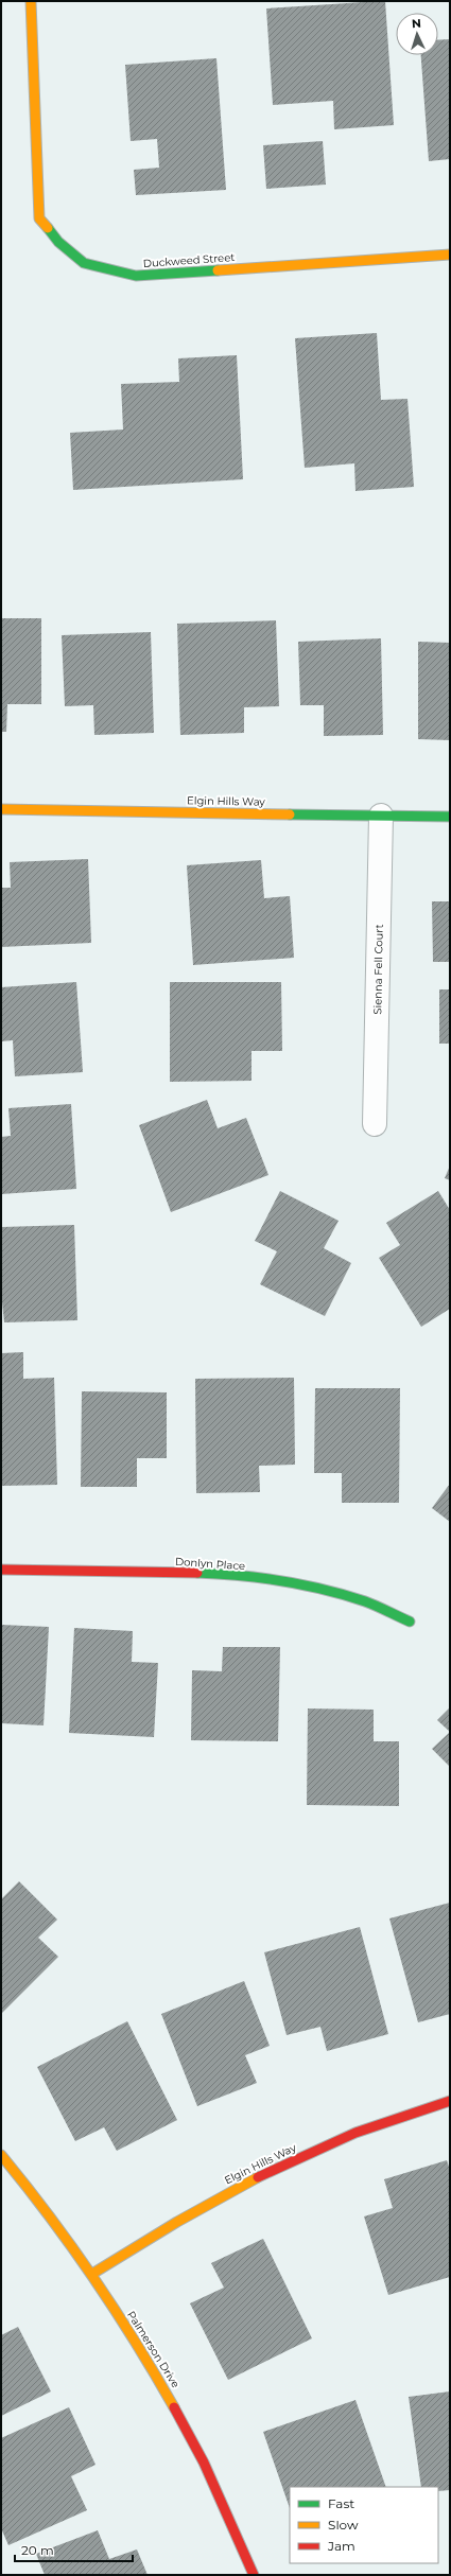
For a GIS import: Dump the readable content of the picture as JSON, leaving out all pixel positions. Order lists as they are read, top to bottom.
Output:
{
  "streets": {
    "street": [
      "Duckweed Street",
      "Elgin Hills Way",
      "Sienna Fell Court",
      "Donlyn Place",
      "Palmerson Drive"
    ]
  },
  "crossings": [
    ["Elgin Hills Way", "Sienna Fell Court"],
    ["Elgin Hills Way", "Palmerson Drive"]
  ],
  "legend": ["Fast", "Slow", "Jam"],
  "scale_bar": "20 m",
  "north": "top"
}
